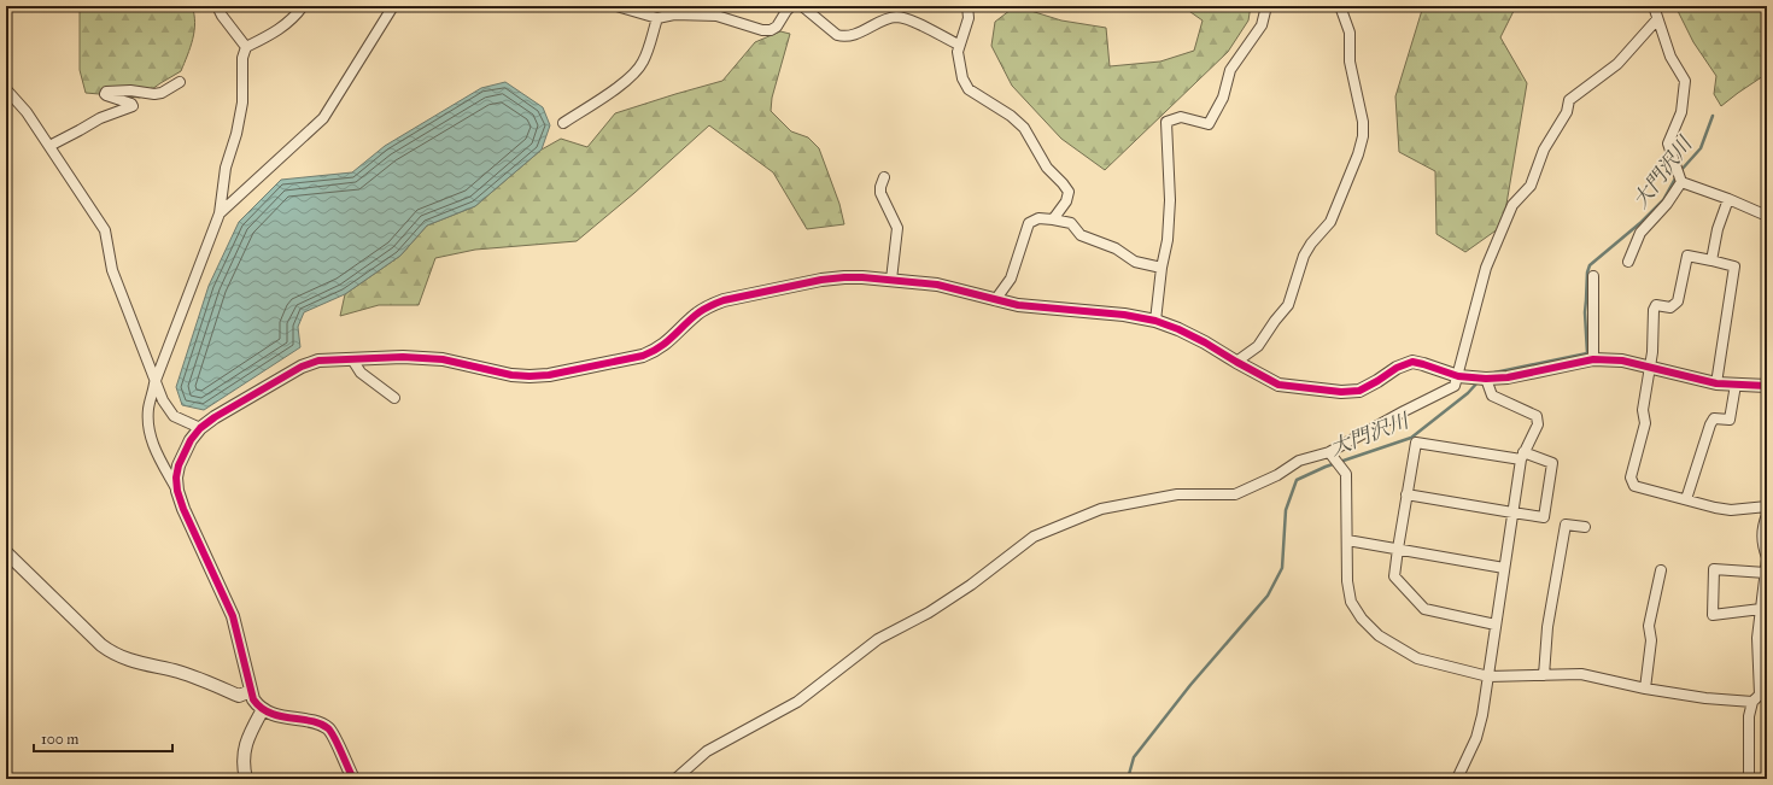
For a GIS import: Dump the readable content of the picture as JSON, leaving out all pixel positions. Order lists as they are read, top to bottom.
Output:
{
  "water": ["大門沢川"],
  "scale_bar": "100 m"
}
